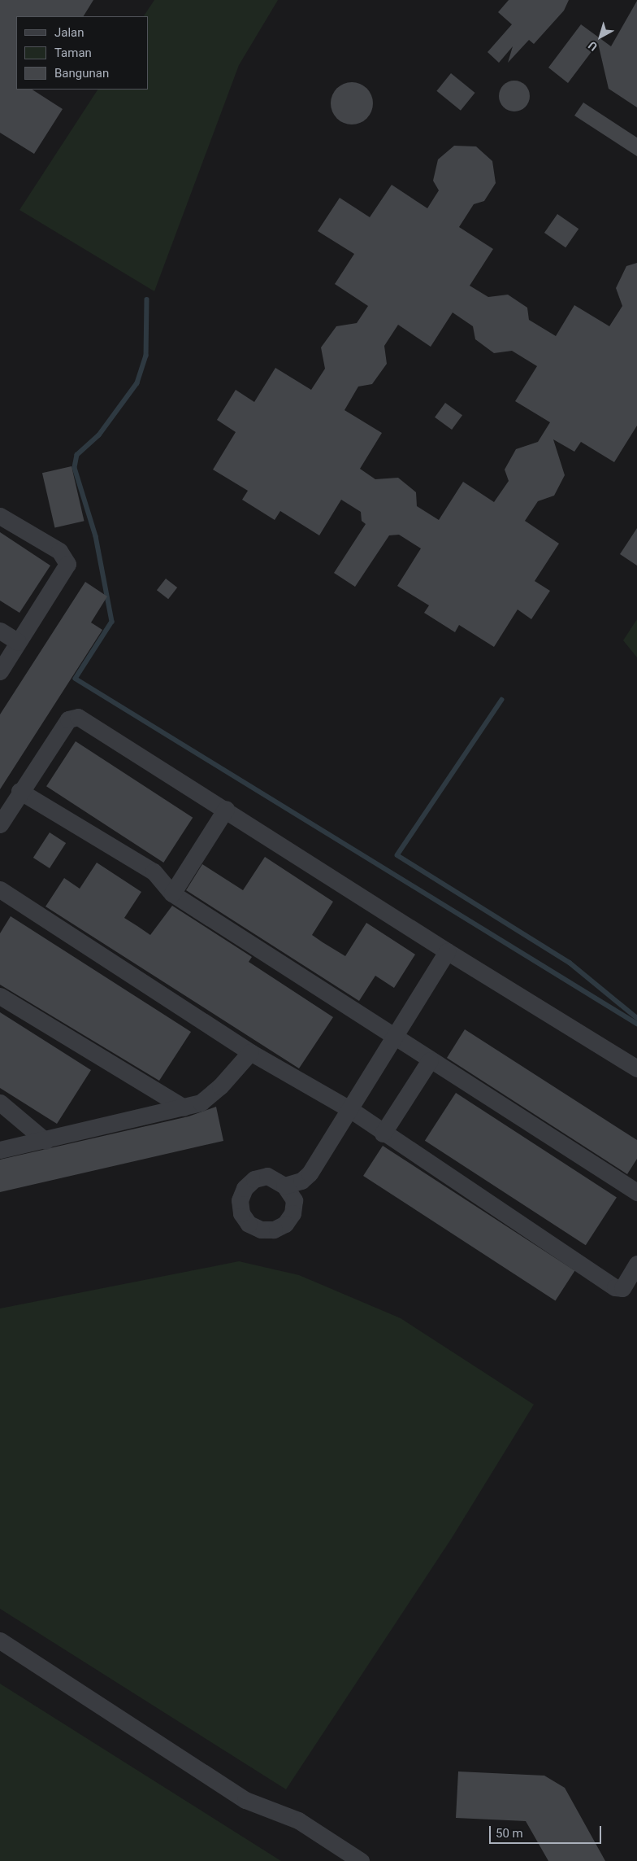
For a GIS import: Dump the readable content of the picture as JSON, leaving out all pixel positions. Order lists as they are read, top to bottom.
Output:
{
  "legend": ["Jalan", "Taman", "Bangunan"],
  "scale_bar": "50 m",
  "north": "bottom left"
}
